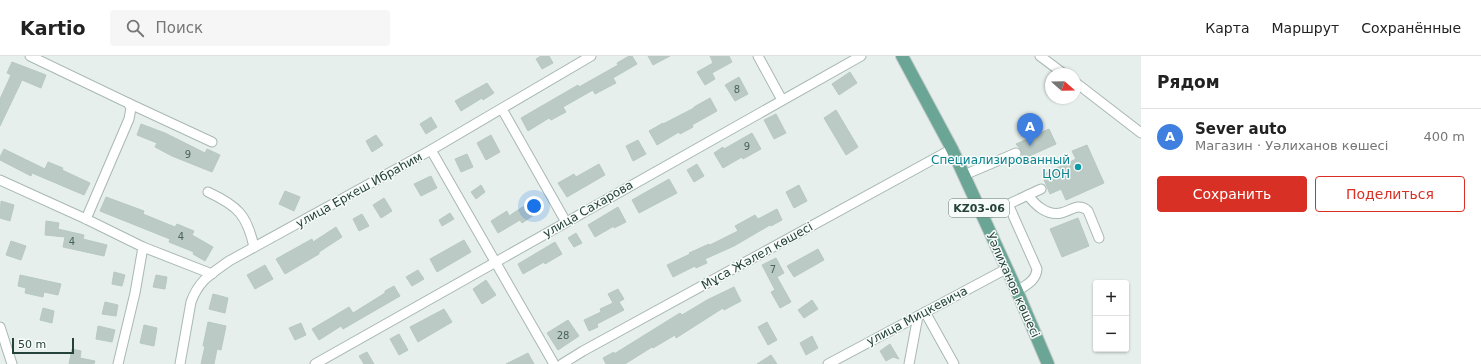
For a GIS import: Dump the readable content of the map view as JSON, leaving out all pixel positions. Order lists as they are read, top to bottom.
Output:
{
  "streets": {
    "main road": ["KZ03-06", "Уәлиханов көшесі"],
    "street": [
      "улица Еркеш Ибраһим",
      "улица Сахарова",
      "Мұса Жәлел көшесі",
      "улица Мицкевича"
    ]
  },
  "crossings": [
    ["Мұса Жәлел көшесі", "Уәлиханов көшесі"],
    ["Уәлиханов көшесі", "улица Мицкевича"]
  ],
  "places": ["Специализированный ЦОН"],
  "house_numbers": [
    "8",
    "9",
    "9",
    "4",
    "4",
    "7",
    "28"
  ],
  "scale_bar": "50 m",
  "north": "right",
  "page": {
    "header": "Kartio",
    "search": "Поиск",
    "nav": ["Карта", "Маршрут", "Сохранённые"],
    "heading": "Рядом",
    "list": [
      {
        "mark": "A",
        "name": "Sever auto",
        "note": "Магазин · Уәлиханов көшесі",
        "value": "400 m"
      }
    ],
    "pins": "A",
    "buttons": ["Сохранить", "Поделиться"],
    "map_buttons": ["+", "−"],
    "scale": "50 m"
  }
}
